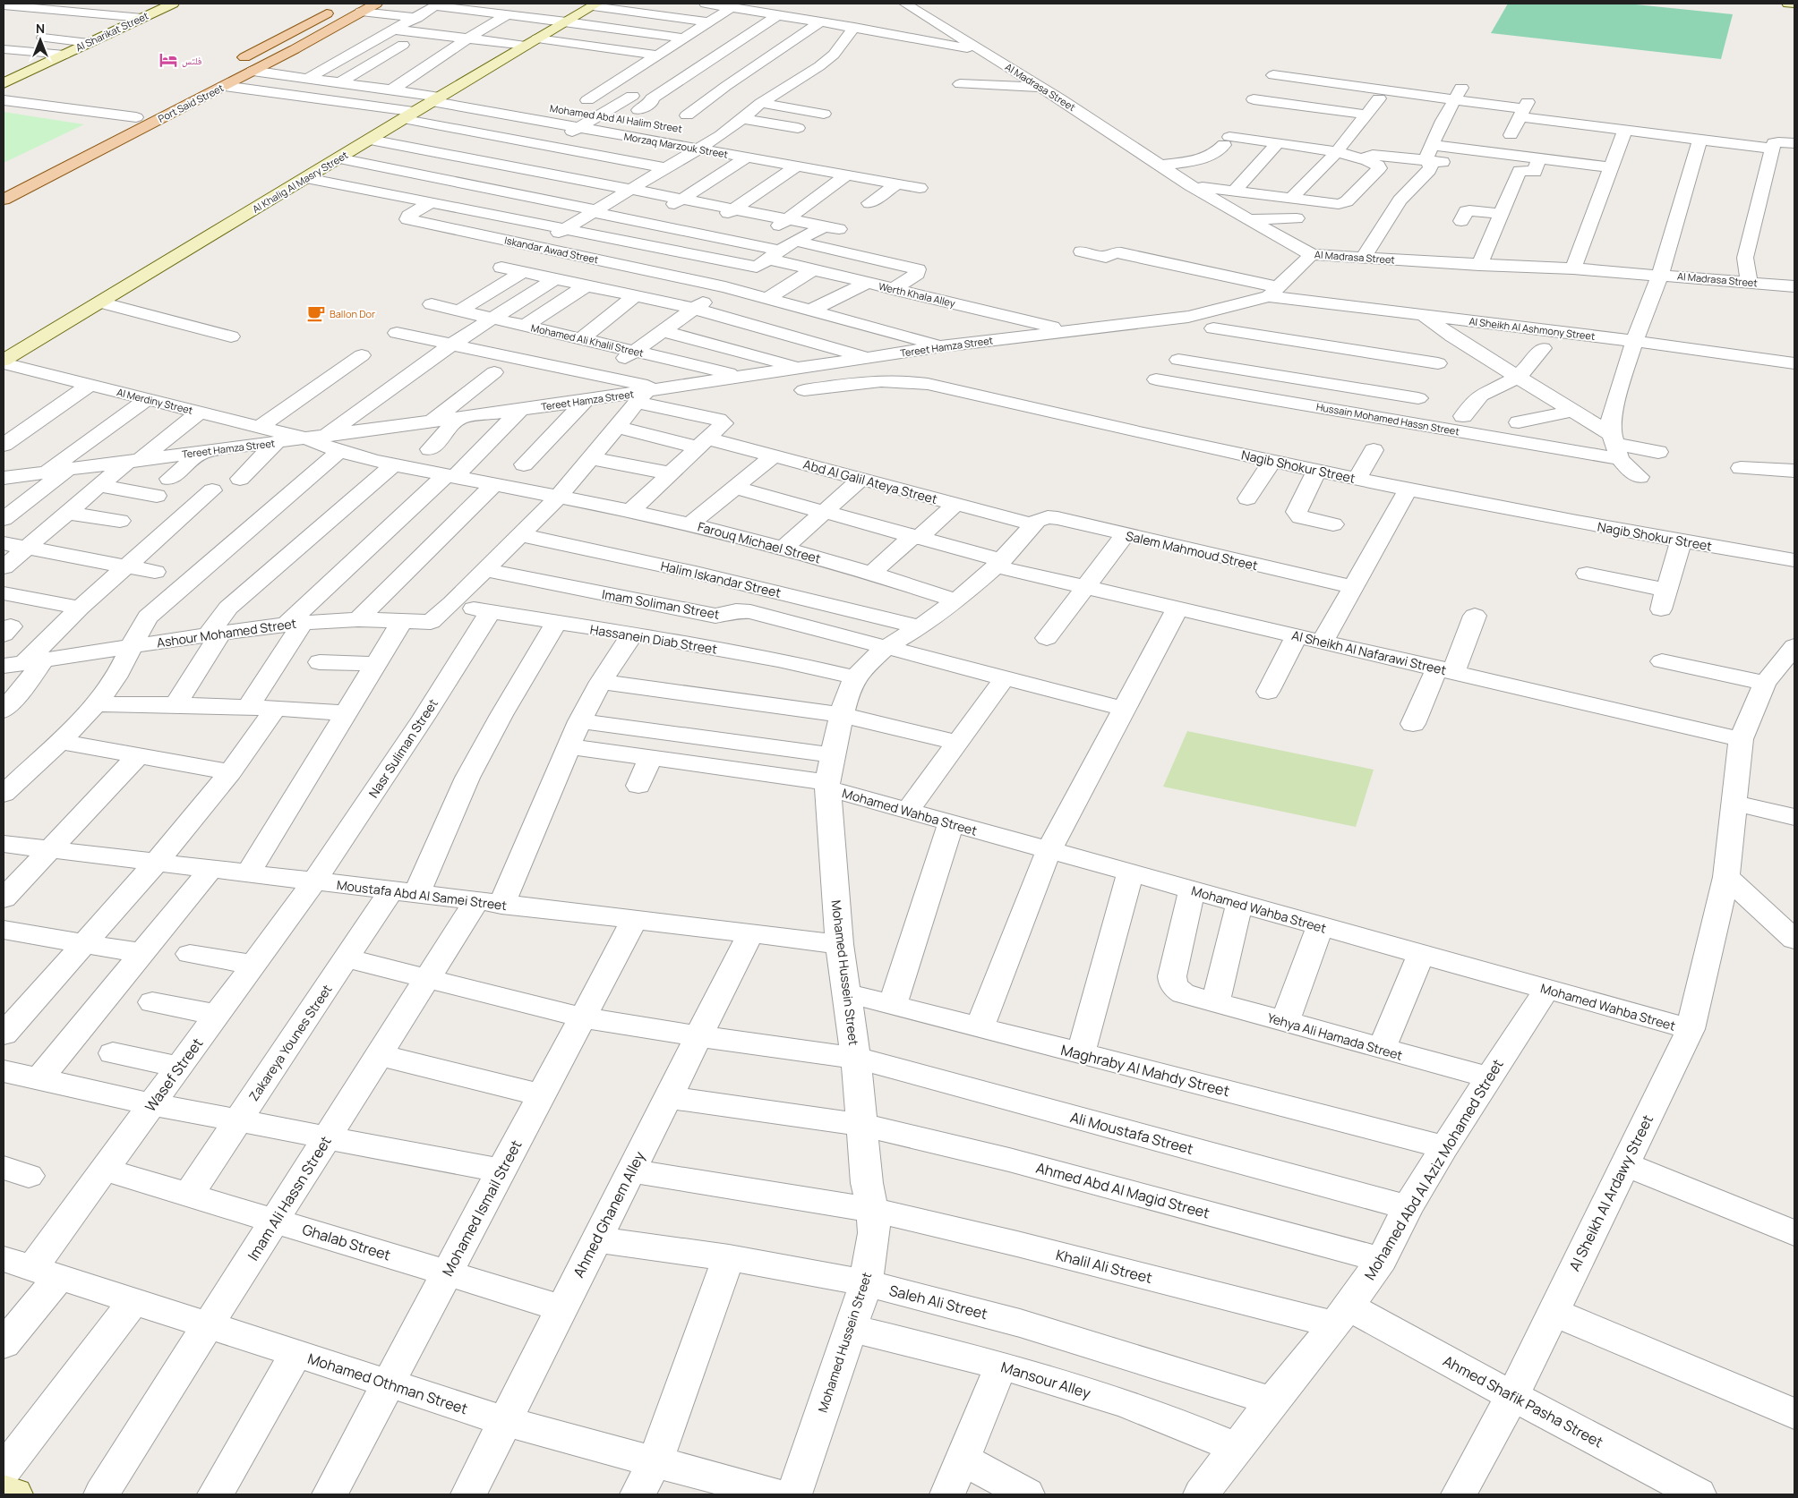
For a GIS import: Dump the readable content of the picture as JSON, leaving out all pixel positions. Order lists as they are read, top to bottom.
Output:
{
  "streets": {
    "main road": ["Port Said Street"],
    "street": [
      "Al Sharikat Street",
      "Al Madrasa Street",
      "Mohamed Abd Al Halim Street",
      "Morzaq Marzouk Street",
      "Al Khalig Al Masry Street",
      "Iskandar Awad Street",
      "Werth Khala Alley",
      "Al Sheikh Al Ashmony Street",
      "Mohamed Ali Khalil Street",
      "Tereet Hamza Street",
      "Al Merdiny Street",
      "Hussain Mohamed Hassn Street",
      "Nagib Shokur Street",
      "Abd Al Galil Ateya Street",
      "Farouq Michael Street",
      "Salem Mahmoud Street",
      "Halim Iskandar Street",
      "Imam Soliman Street",
      "Ashour Mohamed Street",
      "Hassanein Diab Street",
      "Al Sheikh Al Nafarawi Street",
      "Nasr Suliman Street",
      "Mohamed Wahba Street",
      "Moustafa Abd Al Samei Street",
      "Mohamed Hussein Street",
      "Yehya Ali Hamada Street",
      "Zakareya Younes Street",
      "Maghraby Al Mahdy Street",
      "Wasef Street",
      "Ali Moustafa Street",
      "Mohamed Abd Al Aziz Mohamed Street",
      "Ahmed Abd Al Magid Street",
      "Al Sheikh Al Ardawy Street",
      "Imam Ali Hassn Street",
      "Mohamed Ismail Street",
      "Ahmed Ghanem Alley",
      "Ghalab Street",
      "Khalil Ali Street",
      "Saleh Ali Street",
      "Mansour Alley",
      "Mohamed Othman Street",
      "Ahmed Shafik Pasha Street"
    ]
  },
  "crossings": [
    ["Morzaq Marzouk Street", "Al Khalig Al Masry Street"],
    ["Al Khalig Al Masry Street", "Al Merdiny Street"],
    ["Iskandar Awad Street", "Tereet Hamza Street"],
    ["Werth Khala Alley", "Tereet Hamza Street"],
    ["Al Sheikh Al Ashmony Street", "Tereet Hamza Street"],
    ["Mohamed Ali Khalil Street", "Tereet Hamza Street"],
    ["Tereet Hamza Street", "Al Merdiny Street"],
    ["Tereet Hamza Street", "Farouq Michael Street"],
    ["Al Merdiny Street", "Farouq Michael Street"],
    ["Abd Al Galil Ateya Street", "Salem Mahmoud Street"],
    ["Abd Al Galil Ateya Street", "Mohamed Hussein Street"],
    ["Farouq Michael Street", "Mohamed Hussein Street"],
    ["Salem Mahmoud Street", "Mohamed Hussein Street"],
    ["Halim Iskandar Street", "Mohamed Hussein Street"],
    ["Imam Soliman Street", "Mohamed Hussein Street"],
    ["Ashour Mohamed Street", "Hassanein Diab Street"],
    ["Hassanein Diab Street", "Nasr Suliman Street"],
    ["Hassanein Diab Street", "Mohamed Hussein Street"],
    ["Hassanein Diab Street", "Zakareya Younes Street"],
    ["Hassanein Diab Street", "Imam Ali Hassn Street"],
    ["Al Sheikh Al Nafarawi Street", "Mohamed Hussein Street"],
    ["Al Sheikh Al Nafarawi Street", "Al Sheikh Al Ardawy Street"],
    ["Nasr Suliman Street", "Moustafa Abd Al Samei Street"],
    ["Nasr Suliman Street", "Wasef Street"],
    ["Mohamed Wahba Street", "Mohamed Hussein Street"],
    ["Mohamed Wahba Street", "Yehya Ali Hamada Street"],
    ["Mohamed Wahba Street", "Mohamed Abd Al Aziz Mohamed Street"],
    ["Mohamed Wahba Street", "Al Sheikh Al Ardawy Street"],
    ["Moustafa Abd Al Samei Street", "Mohamed Hussein Street"],
    ["Moustafa Abd Al Samei Street", "Zakareya Younes Street"],
    ["Moustafa Abd Al Samei Street", "Wasef Street"],
    ["Moustafa Abd Al Samei Street", "Imam Ali Hassn Street"],
    ["Moustafa Abd Al Samei Street", "Mohamed Ismail Street"],
    ["Moustafa Abd Al Samei Street", "Ahmed Ghanem Alley"],
    ["Mohamed Hussein Street", "Maghraby Al Mahdy Street"],
    ["Mohamed Hussein Street", "Ali Moustafa Street"],
    ["Mohamed Hussein Street", "Ahmed Abd Al Magid Street"],
    ["Mohamed Hussein Street", "Khalil Ali Street"],
    ["Mohamed Hussein Street", "Saleh Ali Street"],
    ["Mohamed Hussein Street", "Mansour Alley"],
    ["Yehya Ali Hamada Street", "Mohamed Abd Al Aziz Mohamed Street"],
    ["Zakareya Younes Street", "Ali Moustafa Street"],
    ["Zakareya Younes Street", "Ghalab Street"],
    ["Maghraby Al Mahdy Street", "Mohamed Abd Al Aziz Mohamed Street"],
    ["Wasef Street", "Ghalab Street"],
    ["Wasef Street", "Mohamed Othman Street"],
    ["Ali Moustafa Street", "Mohamed Abd Al Aziz Mohamed Street"],
    ["Ali Moustafa Street", "Imam Ali Hassn Street"],
    ["Ali Moustafa Street", "Mohamed Ismail Street"],
    ["Ali Moustafa Street", "Ahmed Ghanem Alley"],
    ["Mohamed Abd Al Aziz Mohamed Street", "Ahmed Abd Al Magid Street"],
    ["Mohamed Abd Al Aziz Mohamed Street", "Khalil Ali Street"],
    ["Mohamed Abd Al Aziz Mohamed Street", "Saleh Ali Street"],
    ["Mohamed Abd Al Aziz Mohamed Street", "Mansour Alley"],
    ["Mohamed Abd Al Aziz Mohamed Street", "Ahmed Shafik Pasha Street"],
    ["Ahmed Abd Al Magid Street", "Ahmed Ghanem Alley"],
    ["Al Sheikh Al Ardawy Street", "Ahmed Shafik Pasha Street"],
    ["Imam Ali Hassn Street", "Ghalab Street"],
    ["Imam Ali Hassn Street", "Mohamed Othman Street"],
    ["Mohamed Ismail Street", "Ghalab Street"],
    ["Mohamed Ismail Street", "Mohamed Othman Street"],
    ["Ahmed Ghanem Alley", "Ghalab Street"],
    ["Ahmed Ghanem Alley", "Khalil Ali Street"],
    ["Ahmed Ghanem Alley", "Saleh Ali Street"],
    ["Ahmed Ghanem Alley", "Mohamed Othman Street"],
    ["Khalil Ali Street", "Ahmed Shafik Pasha Street"]
  ],
  "places": {
    "hotel": ["فلتس"],
    "cafe": ["Ballon Dor"]
  },
  "north": "top"
}
